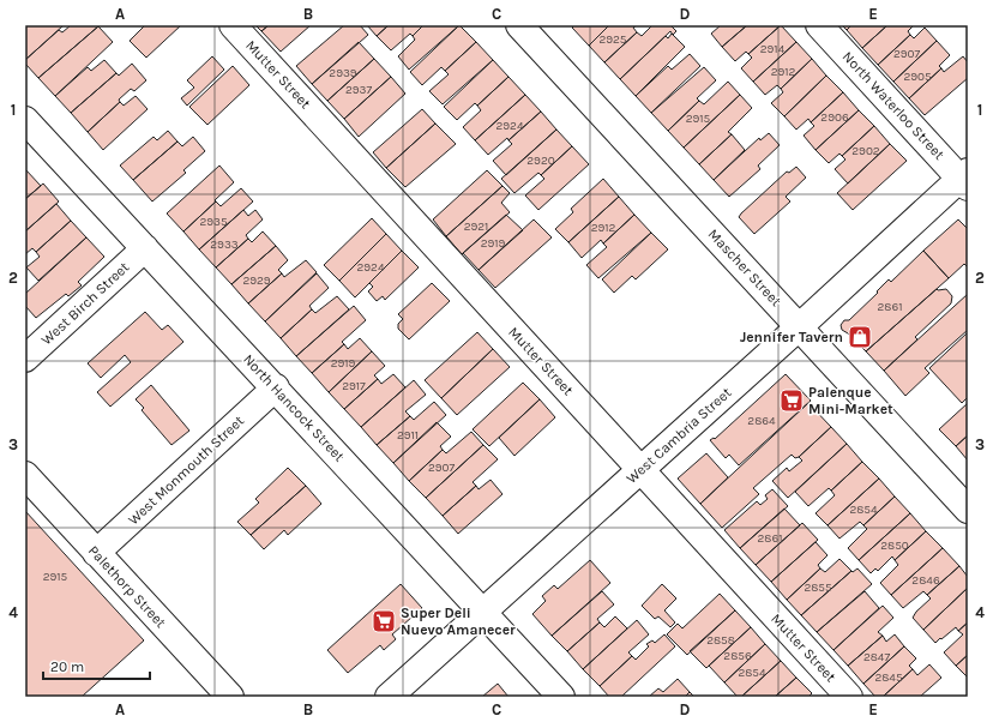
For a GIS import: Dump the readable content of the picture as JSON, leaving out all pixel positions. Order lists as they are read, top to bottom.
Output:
{
  "streets": {
    "street": [
      "Mutter Street",
      "North Waterloo Street",
      "Mascher Street",
      "West Birch Street",
      "North Hancock Street",
      "West Cambria Street",
      "West Monmouth Street",
      "Palethorp Street"
    ]
  },
  "crossings": [
    ["Mutter Street", "West Cambria Street"],
    ["North Waterloo Street", "West Cambria Street"],
    ["Mascher Street", "West Cambria Street"],
    ["West Birch Street", "North Hancock Street"],
    ["North Hancock Street", "West Cambria Street"],
    ["North Hancock Street", "West Monmouth Street"],
    ["West Monmouth Street", "Palethorp Street"]
  ],
  "places": {
    "shop": ["Jennifer Tavern"],
    "supermarket": ["Palenque Mini-Market", "Super Deli Nuevo Amanecer"]
  },
  "house_numbers": [
    "2925",
    "2914",
    "2907",
    "2912",
    "2939",
    "2905",
    "2937",
    "2906",
    "2915",
    "2924",
    "2902",
    "2920",
    "2935",
    "2921",
    "2912",
    "2919",
    "2933",
    "2924",
    "2929",
    "2861",
    "2919",
    "2917",
    "2864",
    "2911",
    "2907",
    "2854",
    "2861",
    "2850",
    "2915",
    "2846",
    "2855",
    "2858",
    "2856",
    "2847",
    "2854",
    "2845"
  ],
  "scale_bar": "20 m",
  "grid": {
    "columns": [
      "A",
      "B",
      "C",
      "D",
      "E"
    ],
    "rows": [
      "1",
      "2",
      "3",
      "4"
    ]
  }
}
